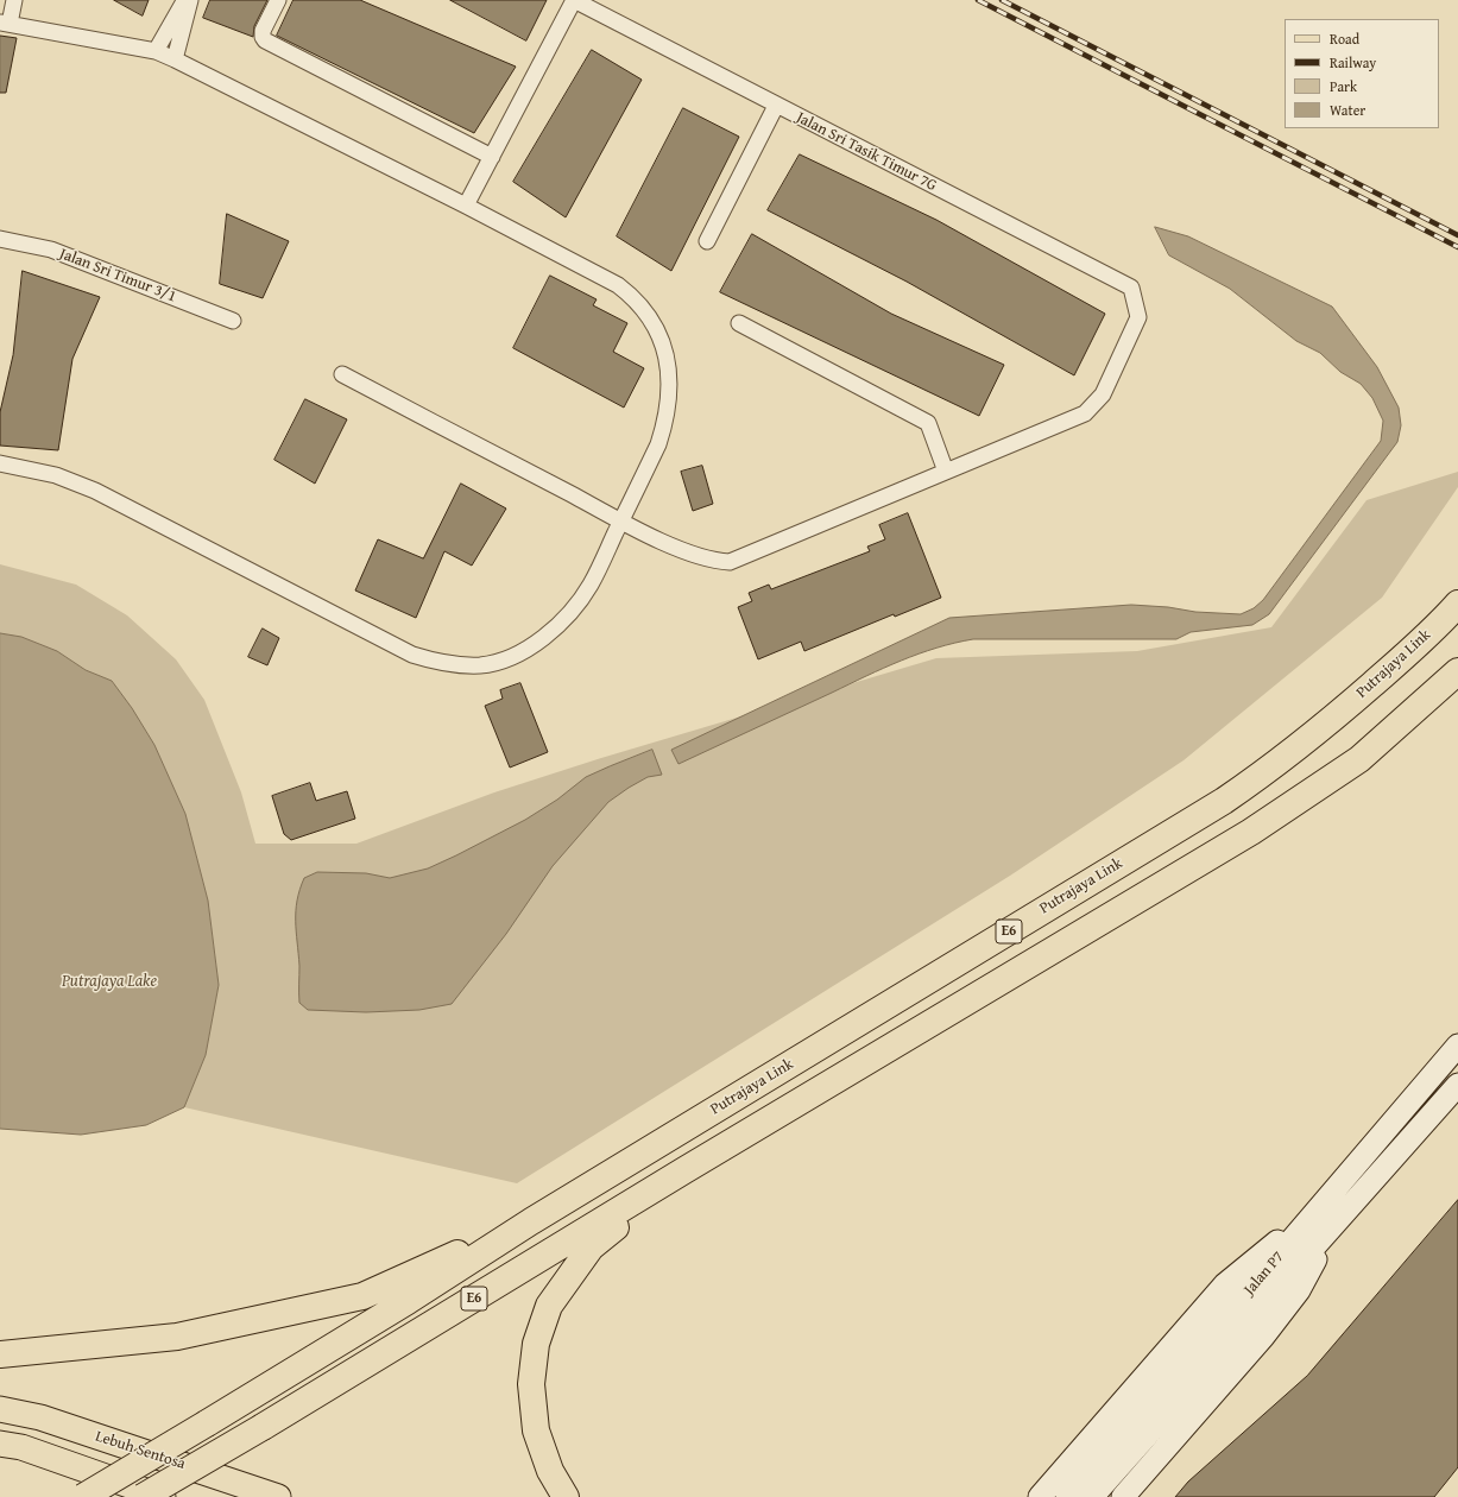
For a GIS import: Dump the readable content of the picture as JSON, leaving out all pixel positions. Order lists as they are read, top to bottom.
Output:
{
  "streets": {
    "highway": ["Putrajaya Link", "E6"],
    "main road": ["Lebuh Sentosa"],
    "street": ["Jalan Sri Tasik Timur 7G", "Jalan Sri Timur 3/1", "Jalan P7"]
  },
  "crossings": [
    ["Putrajaya Link", "E6"]
  ],
  "water": ["Putrajaya Lake"],
  "legend": [
    "Road",
    "Railway",
    "Park",
    "Water"
  ]
}
